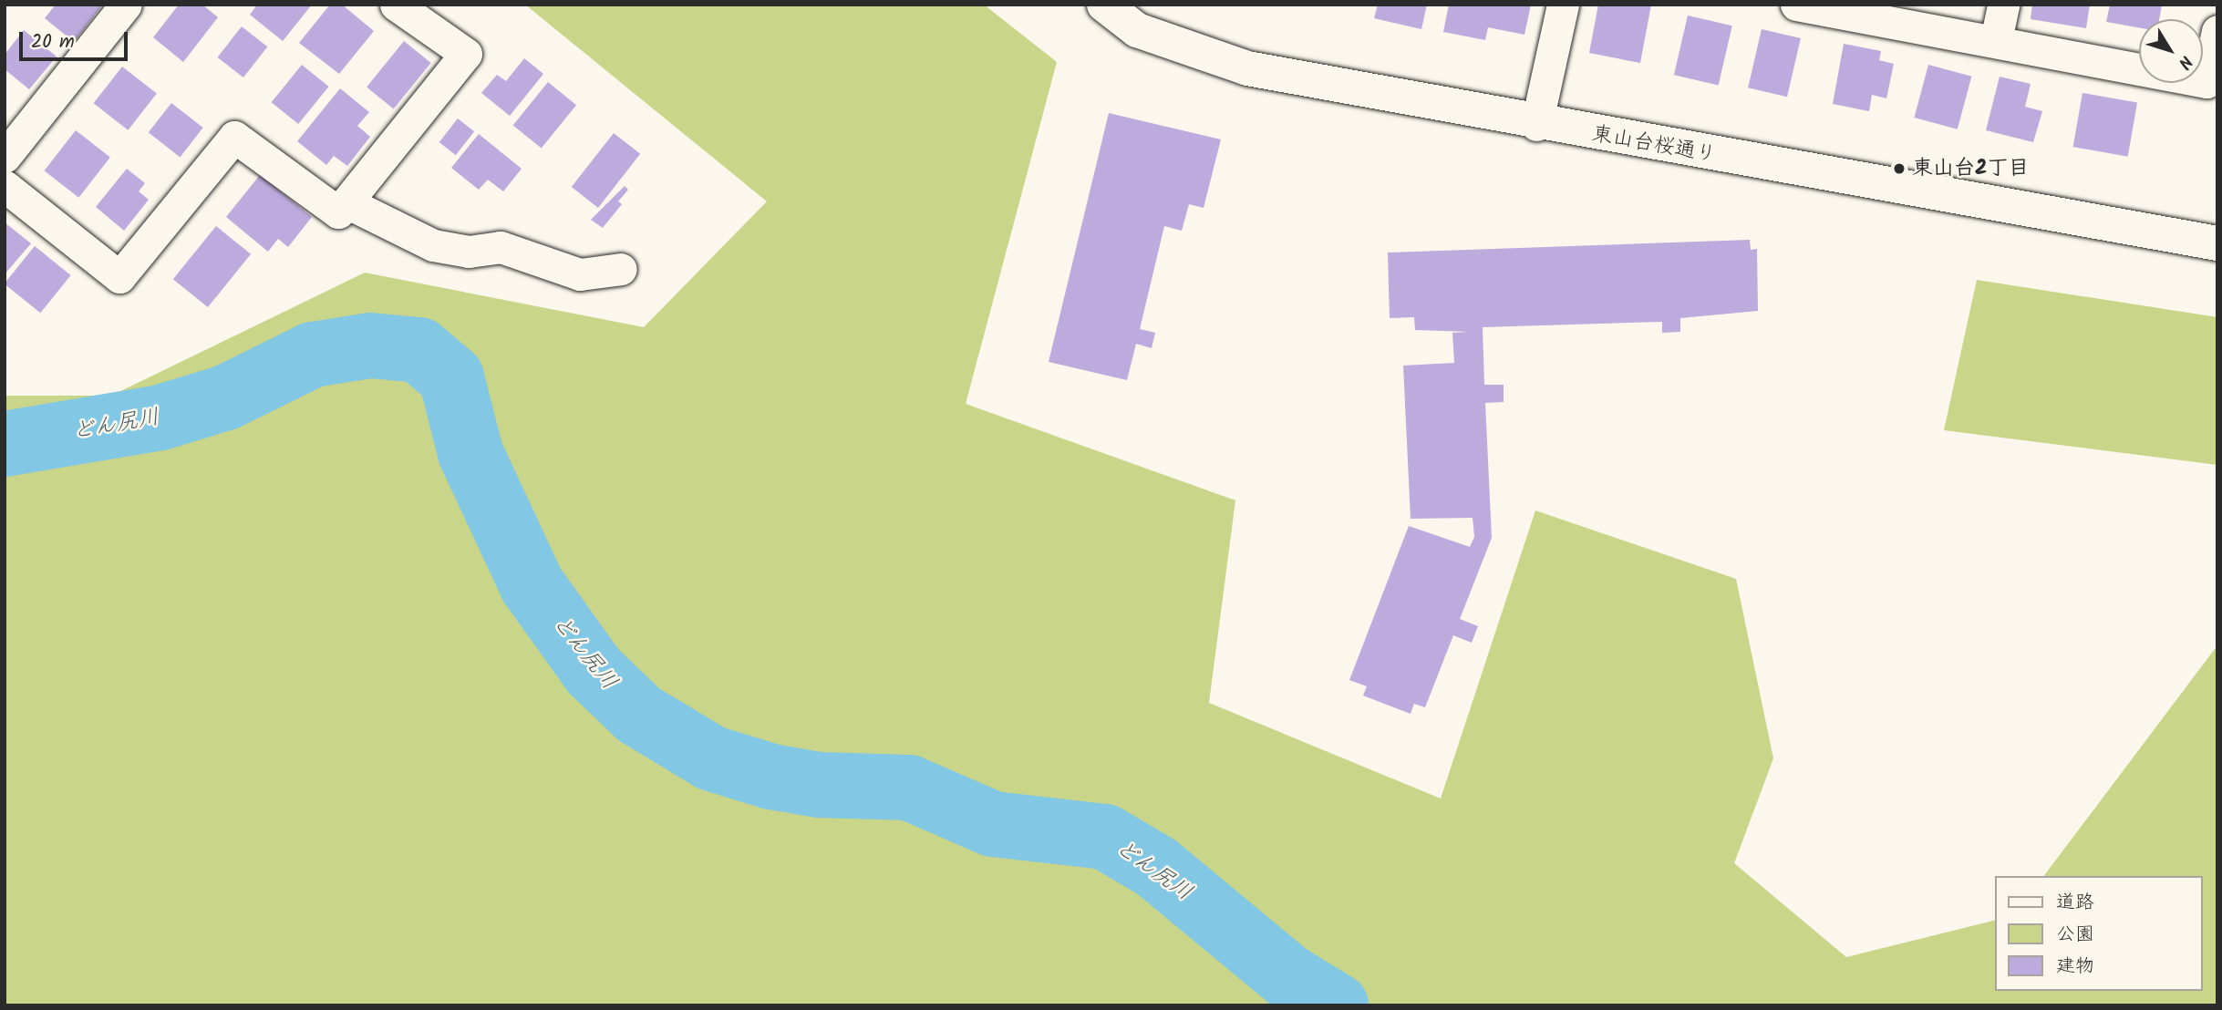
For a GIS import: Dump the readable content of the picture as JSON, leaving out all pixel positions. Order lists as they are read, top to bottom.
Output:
{
  "streets": {
    "street": ["東山台桜通り"]
  },
  "water": ["どん尻川"],
  "places": ["東山台2丁目"],
  "legend": ["道路", "公園", "建物"],
  "scale_bar": "20 m",
  "north": "bottom right"
}
